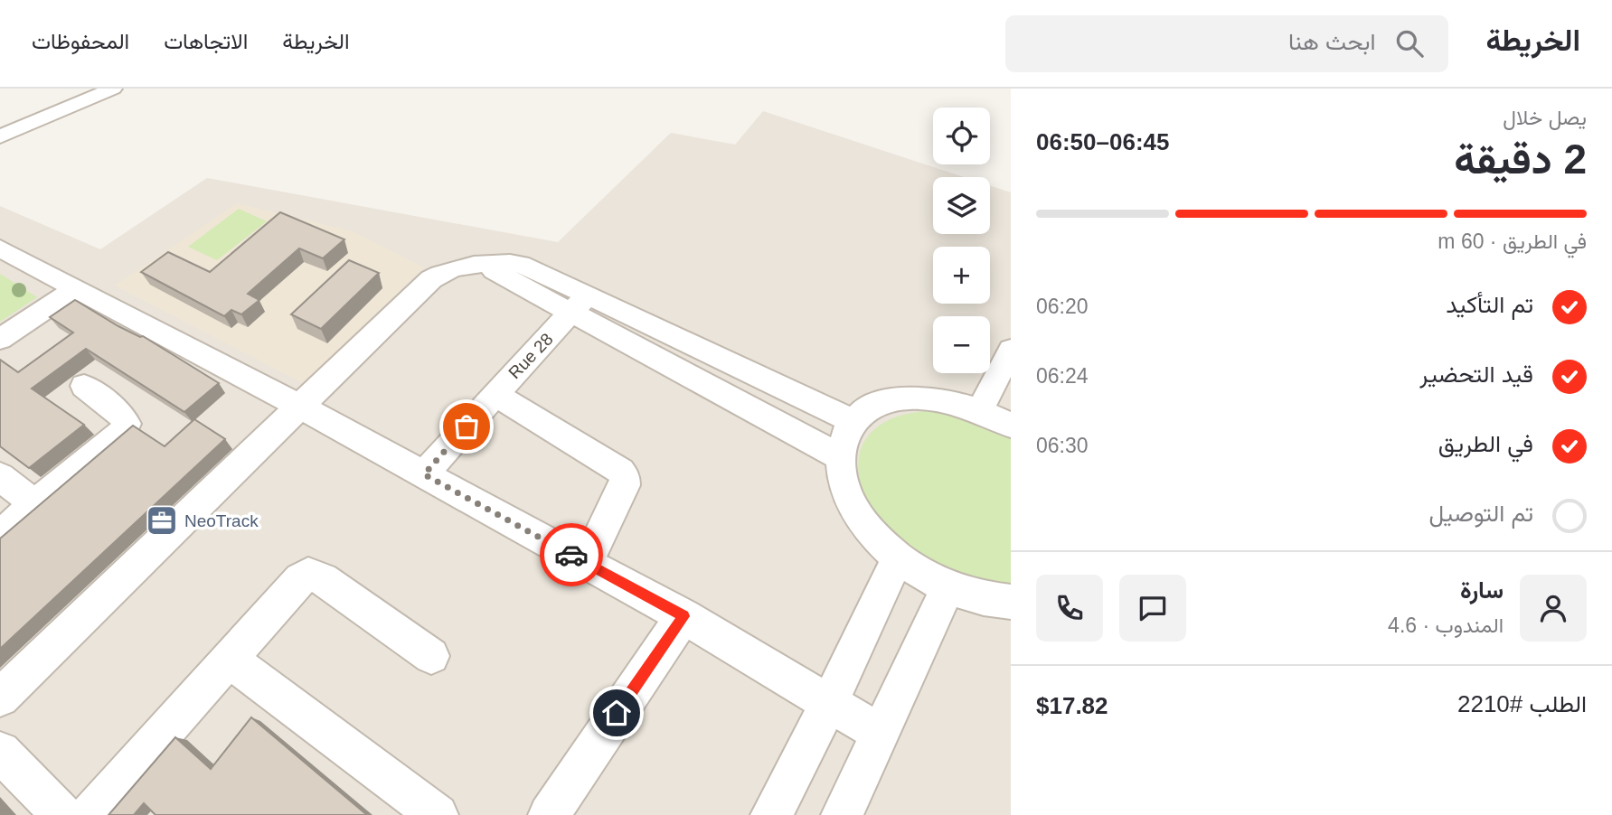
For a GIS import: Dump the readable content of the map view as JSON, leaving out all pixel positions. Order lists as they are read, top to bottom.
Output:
{
  "streets": {
    "street": ["Rue 28"]
  },
  "places": {
    "office": ["NeoTrack"]
  },
  "page": {
    "header": "الخريطة",
    "search": "ابحث هنا",
    "nav": ["الخريطة", "الاتجاهات", "المحفوظات"],
    "heading": ["2 دقيقة", "يصل خلال", "06:45–06:50"],
    "panel": [
      "سارة",
      "المندوب · 4.6",
      "الطلب #2210",
      "$17.82"
    ],
    "map_buttons": ["+", "−"],
    "bar": "في الطريق · 60 m",
    "list": [
      ["تم التأكيد", "06:20"],
      ["قيد التحضير", "06:24"],
      ["في الطريق", "06:30"],
      "تم التوصيل"
    ]
  }
}
